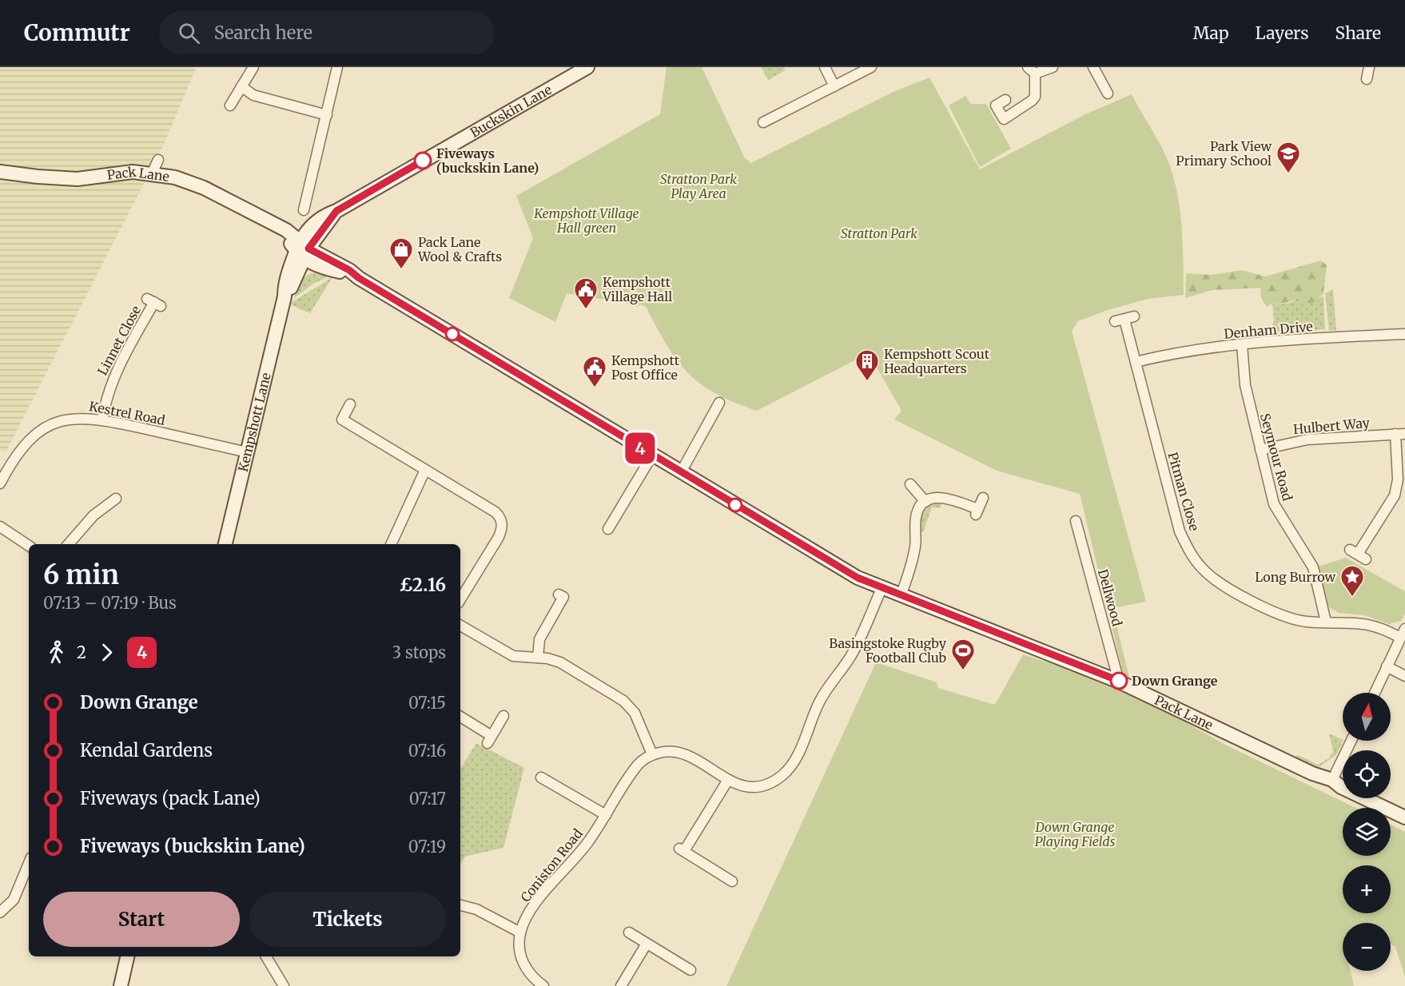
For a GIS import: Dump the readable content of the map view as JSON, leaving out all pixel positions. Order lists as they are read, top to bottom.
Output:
{
  "streets": {
    "street": [
      "Buckskin Lane",
      "Pack Lane",
      "Denham Drive",
      "Linnet Close",
      "Kestrel Road",
      "Kempshott Lane",
      "Hulbert Way",
      "Seymour Road",
      "Pitman Close",
      "Dellwood",
      "Coniston Road"
    ]
  },
  "crossings": [
    ["Buckskin Lane", "Pack Lane"],
    ["Buckskin Lane", "Kempshott Lane"],
    ["Pack Lane", "Kempshott Lane"],
    ["Pack Lane", "Dellwood"],
    ["Denham Drive", "Seymour Road"],
    ["Denham Drive", "Pitman Close"],
    ["Linnet Close", "Kestrel Road"],
    ["Kestrel Road", "Kempshott Lane"],
    ["Hulbert Way", "Seymour Road"],
    ["Seymour Road", "Pitman Close"]
  ],
  "parks": [
    "Stratton Park Play Area",
    "Kempshott Village Hall green",
    "Stratton Park",
    "Down Grange Playing Fields"
  ],
  "places": {
    "other": ["Fiveways (buckskin Lane)", "Down Grange"],
    "school or university": ["Park View Primary School"],
    "shop": ["Pack Lane Wool & Crafts"],
    "public building": ["Kempshott Village Hall", "Kempshott Post Office"],
    "building": ["Kempshott Scout Headquarters"],
    "place": ["Long Burrow"],
    "sports": ["Basingstoke Rugby Football Club"]
  },
  "lines": ["bus line 4"],
  "north": "top",
  "page": {
    "header": "Commutr",
    "search": "Search here",
    "nav": ["Map", "Layers", "Share"],
    "on_map": "4",
    "heading": ["6 min", "07:13 – 07:19 · Bus", "£2.16"],
    "legs": ["2", "4", "3 stops"],
    "list": [
      {
        "name": "Down Grange",
        "value": "07:15"
      },
      {
        "name": "Kendal Gardens",
        "value": "07:16"
      },
      {
        "name": "Fiveways (pack Lane)",
        "value": "07:17"
      },
      {
        "name": "Fiveways (buckskin Lane)",
        "value": "07:19"
      }
    ],
    "map_buttons": ["+", "−"],
    "buttons": ["Start", "Tickets"]
  }
}
